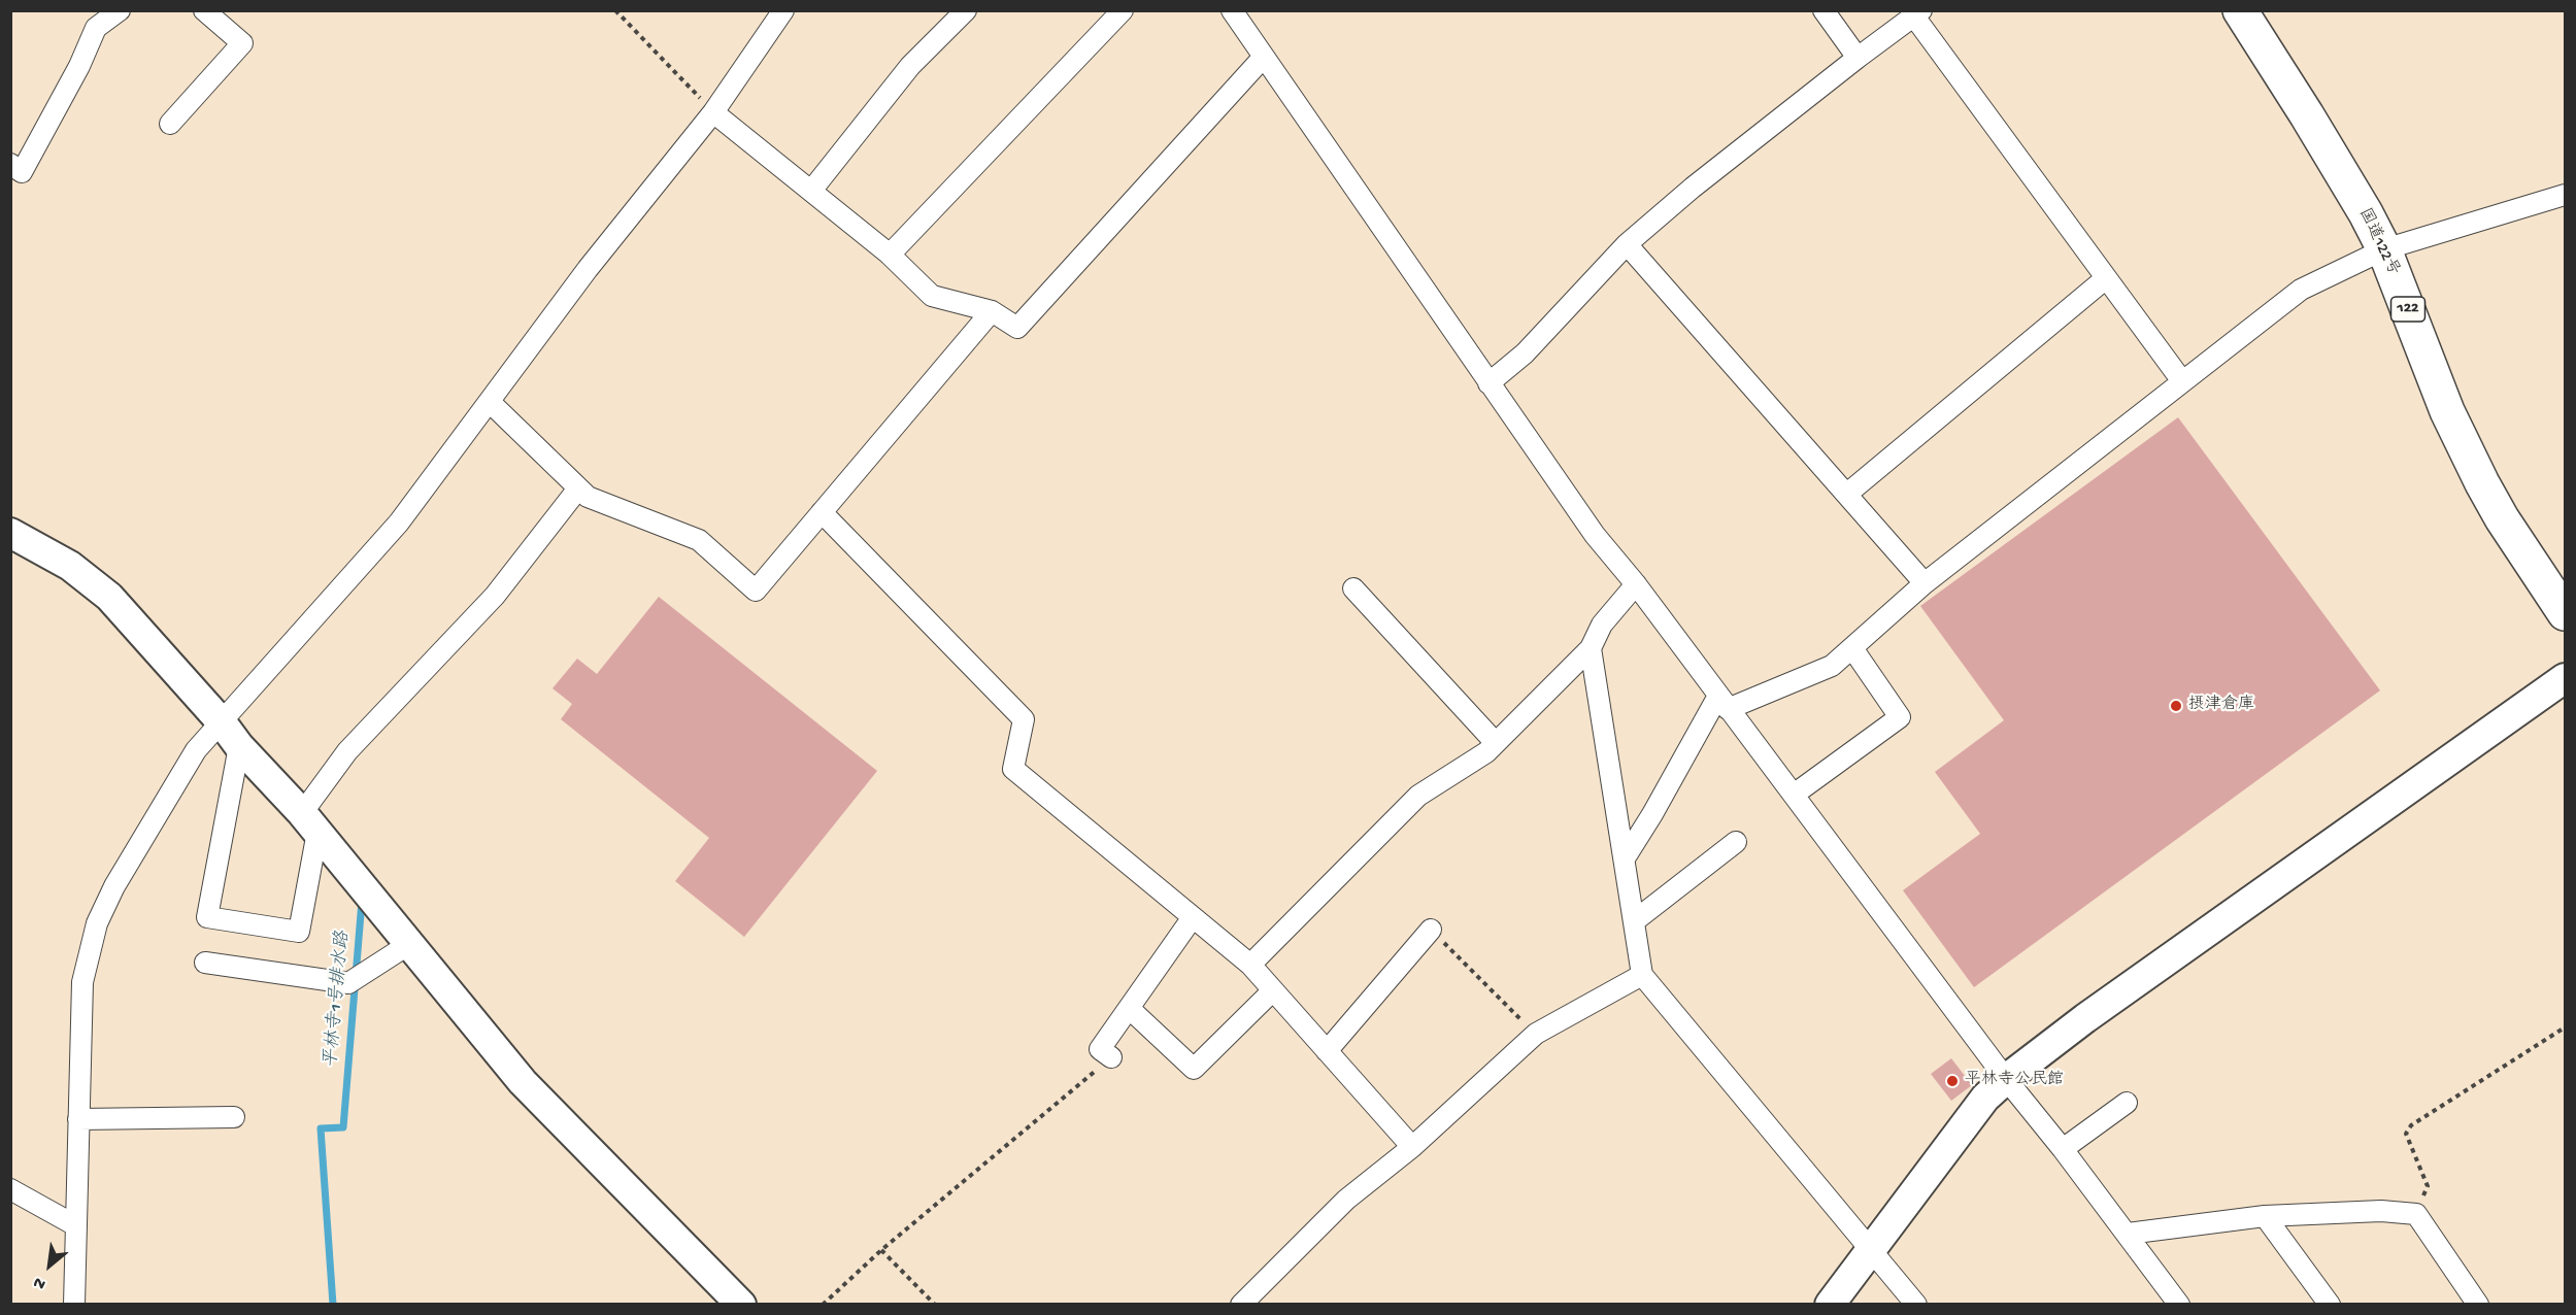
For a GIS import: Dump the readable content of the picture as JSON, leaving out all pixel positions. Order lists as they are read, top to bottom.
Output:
{
  "streets": {
    "highway": ["国道122号", "122"]
  },
  "water": ["平林寺1号排水路"],
  "places": ["摂津倉庫", "平林寺公民館"],
  "north": "bottom left"
}
